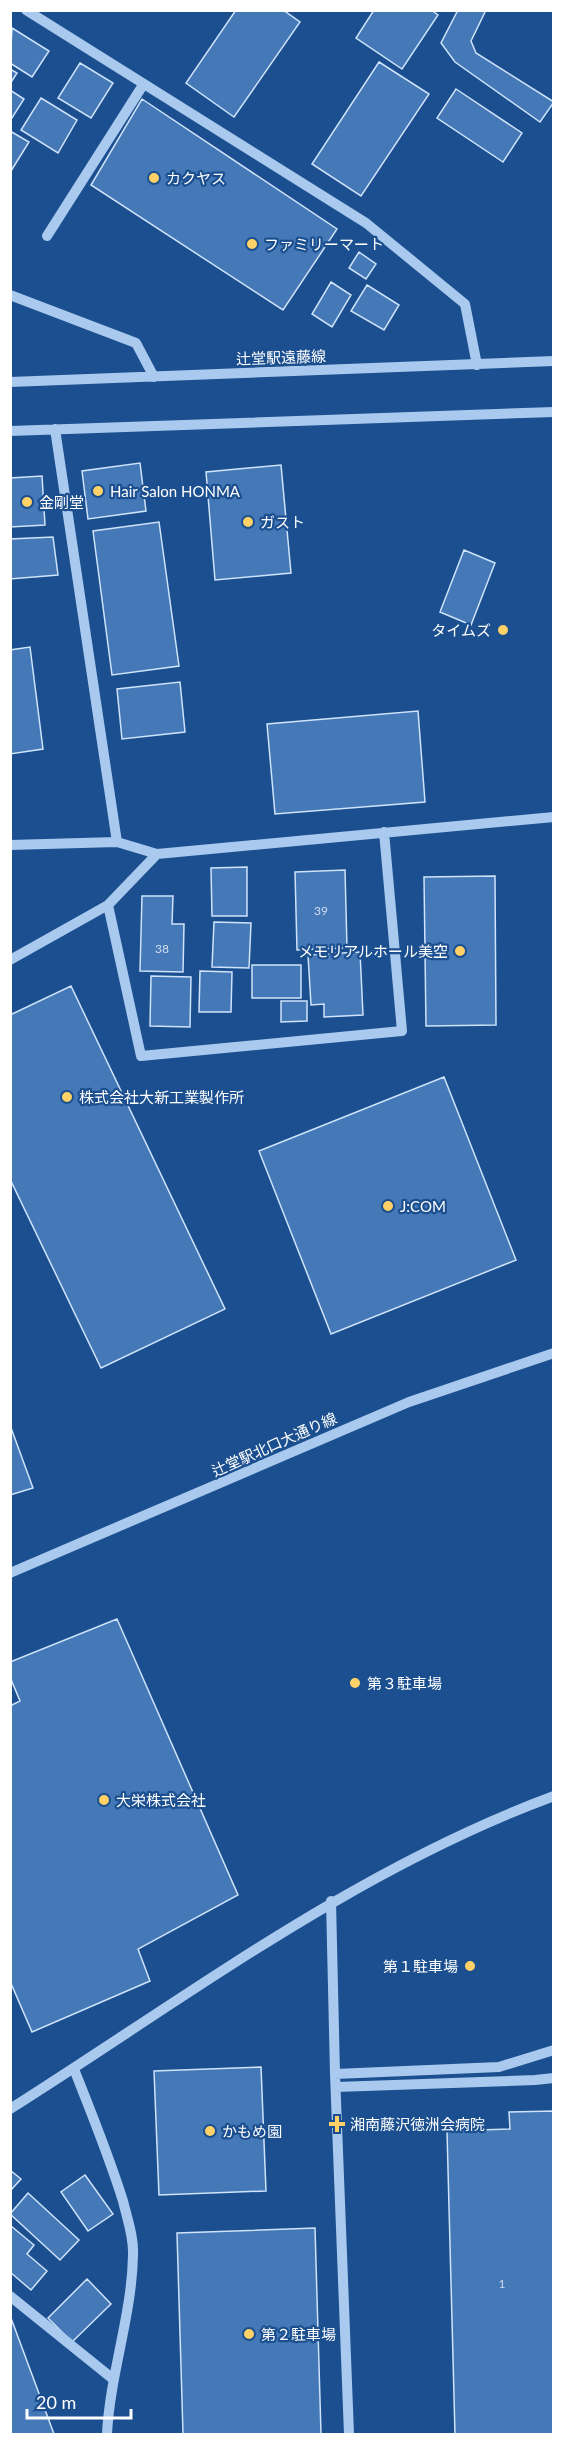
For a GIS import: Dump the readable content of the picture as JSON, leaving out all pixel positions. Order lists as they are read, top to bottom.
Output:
{
  "streets": {
    "street": ["辻堂駅遠藤線", "辻堂駅北口大通り線"]
  },
  "places": {
    "other": [
      "カクヤス",
      "ファミリーマート",
      "Hair Salon HONMA",
      "金剛堂",
      "ガスト",
      "タイムズ",
      "メモリアルホール美空",
      "株式会社大新工業製作所",
      "J:COM",
      "第３駐車場",
      "大栄株式会社",
      "第１駐車場",
      "かもめ園",
      "第２駐車場"
    ],
    "health": ["湘南藤沢徳洲会病院"]
  },
  "house_numbers": ["39", "38", "1"],
  "scale_bar": "20 m"
}
